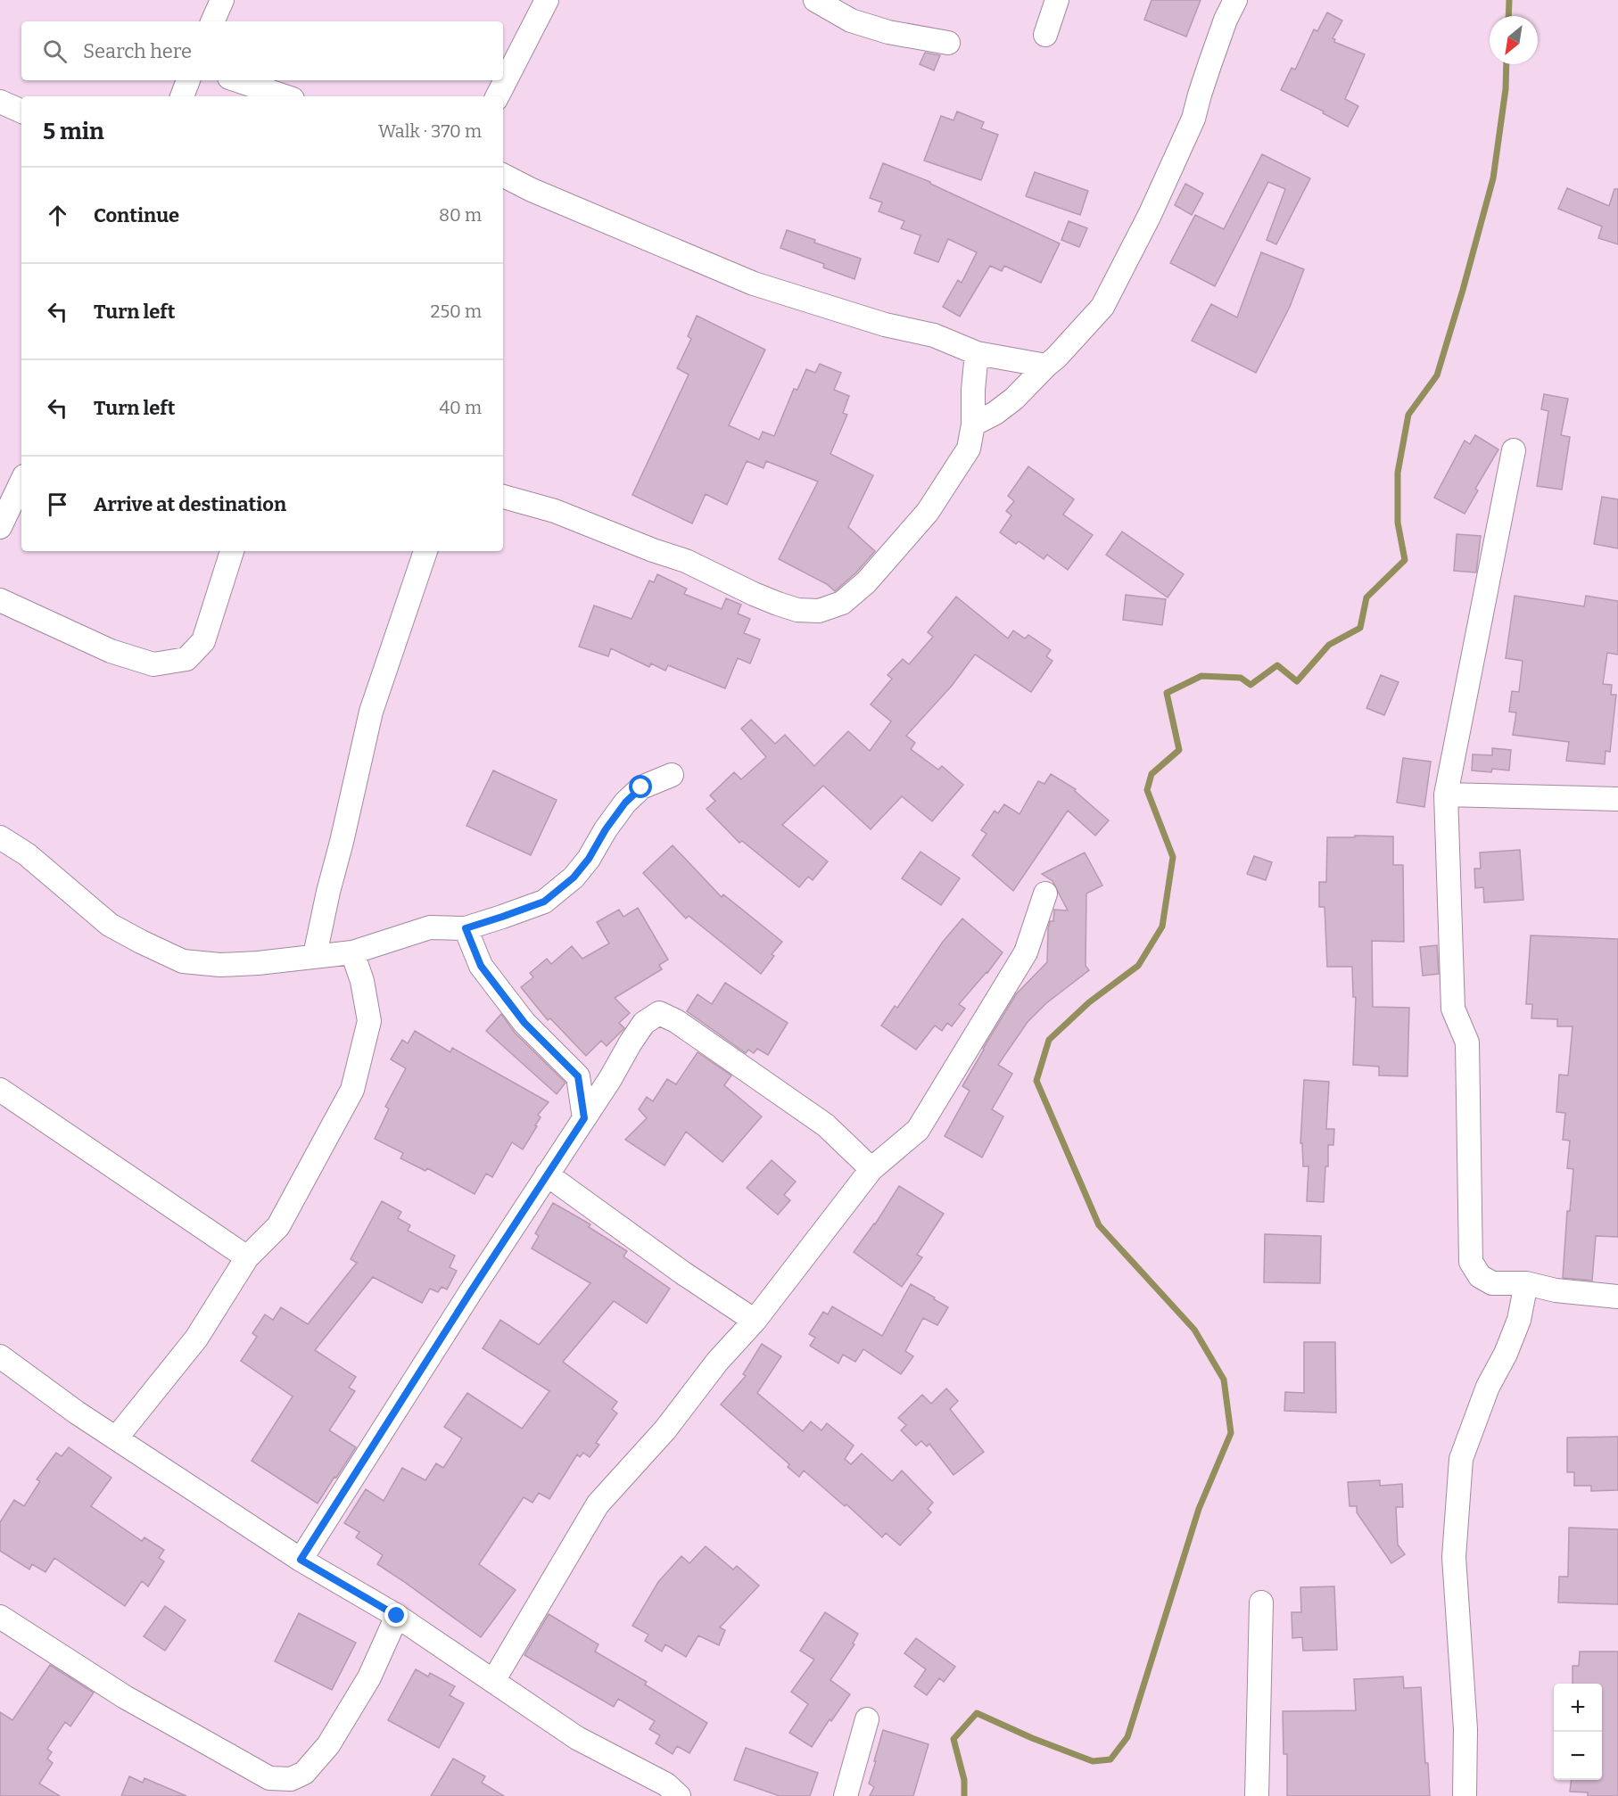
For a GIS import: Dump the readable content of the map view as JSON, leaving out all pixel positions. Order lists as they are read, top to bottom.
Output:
{
  "north": "bottom left",
  "page": {
    "search": "Search here",
    "heading": ["5 min", "Walk · 370 m"],
    "list": [
      ["Continue", "80 m"],
      ["Turn left", "250 m"],
      ["Turn left", "40 m"],
      "Arrive at destination"
    ],
    "map_buttons": ["+", "−"]
  }
}
